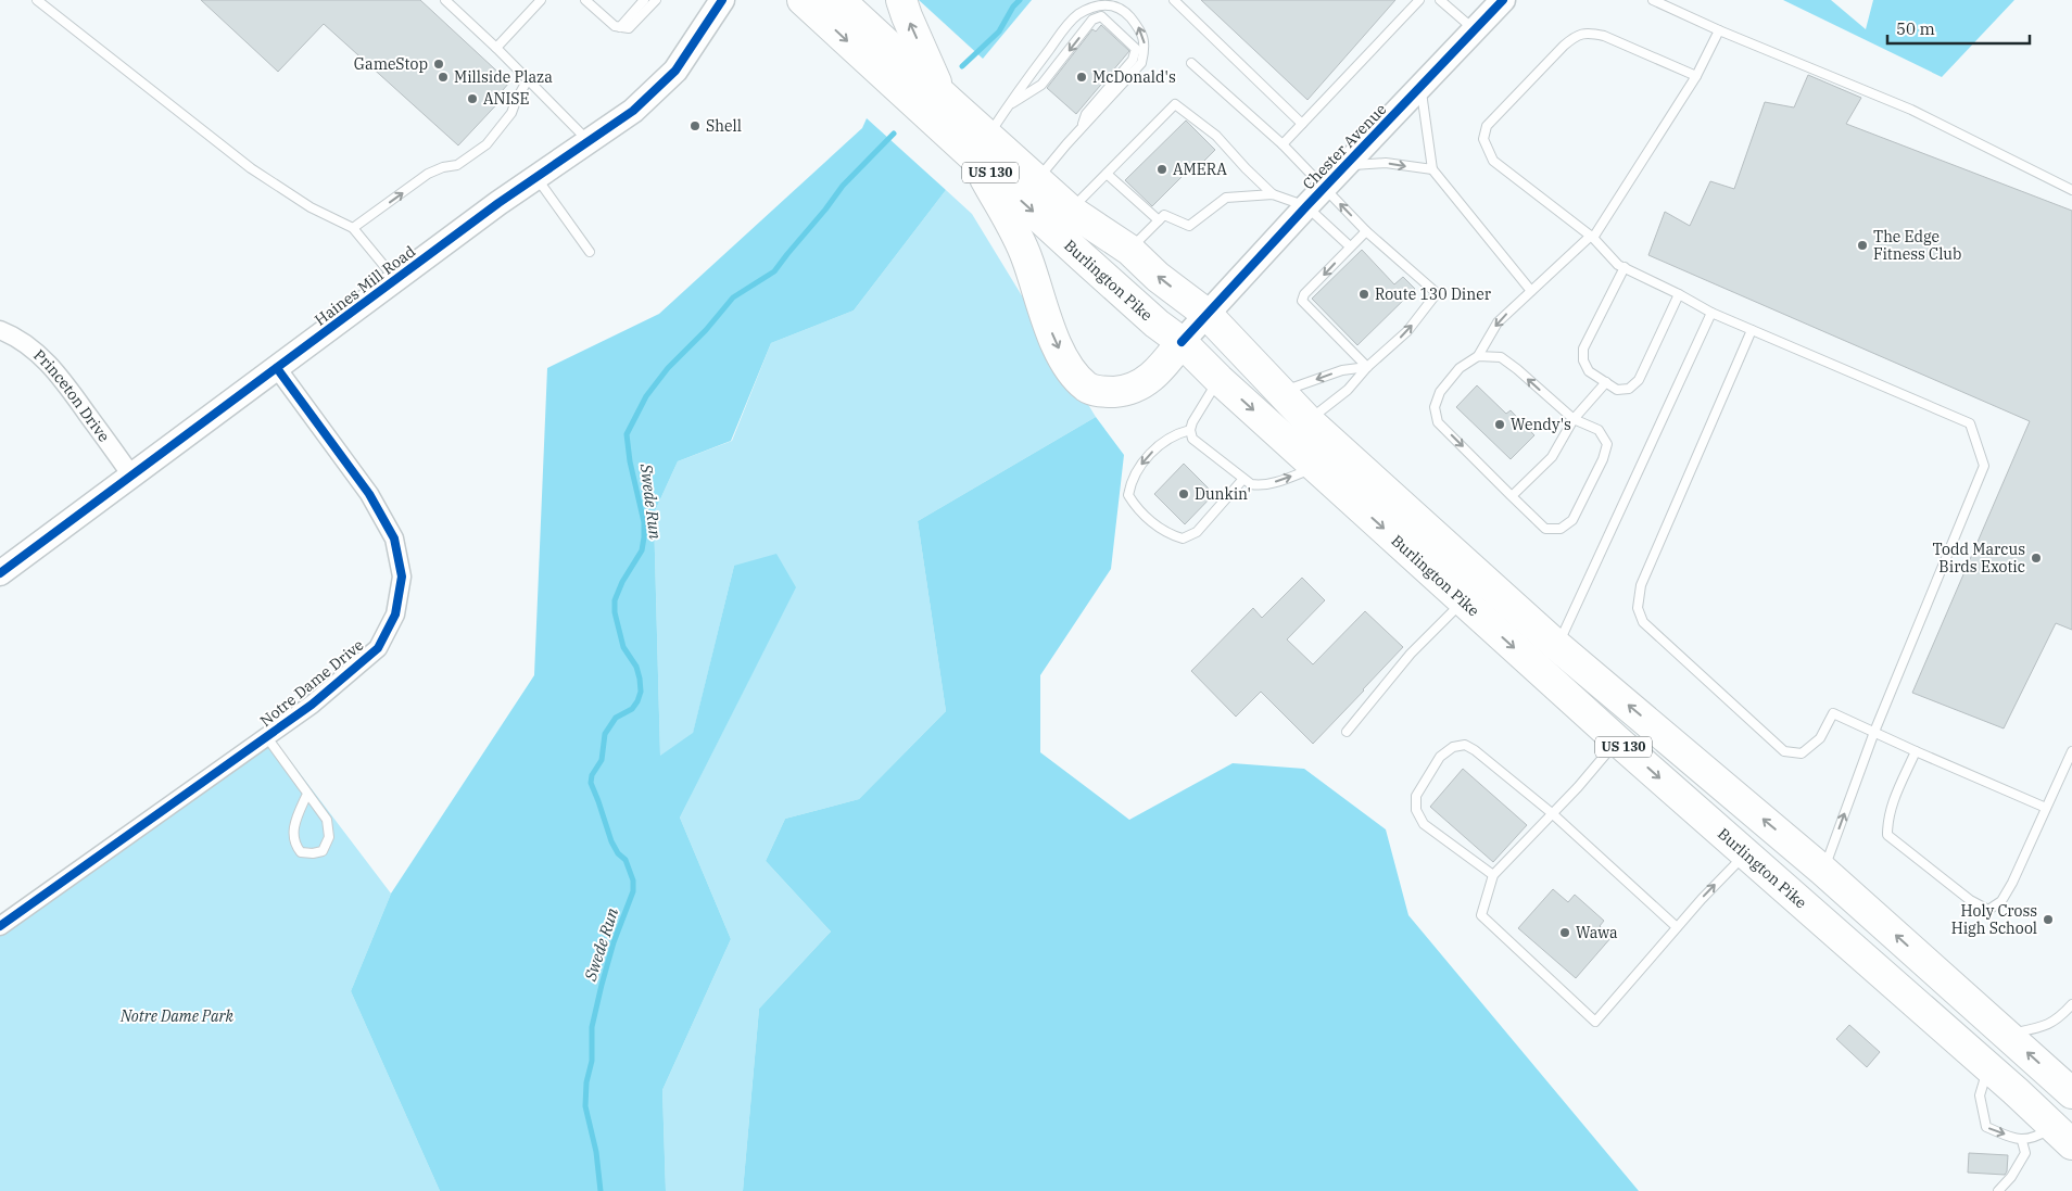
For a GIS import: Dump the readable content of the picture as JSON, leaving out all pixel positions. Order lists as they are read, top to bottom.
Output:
{
  "streets": {
    "highway": ["US 130", "Burlington Pike"],
    "street": [
      "Chester Avenue",
      "Haines Mill Road",
      "Princeton Drive",
      "Notre Dame Drive"
    ]
  },
  "crossings": [
    ["Chester Avenue", "Burlington Pike"],
    ["Haines Mill Road", "Princeton Drive"],
    ["Haines Mill Road", "Notre Dame Drive"]
  ],
  "water": ["Swede Run"],
  "parks": ["Notre Dame Park"],
  "places": [
    "GameStop",
    "Millside Plaza",
    "McDonald's",
    "ANISE",
    "Shell",
    "AMERA",
    "The Edge Fitness Club",
    "Route 130 Diner",
    "Wendy's",
    "Dunkin'",
    "Todd Marcus Birds Exotic",
    "Holy Cross High School",
    "Wawa"
  ],
  "scale_bar": "50 m"
}
